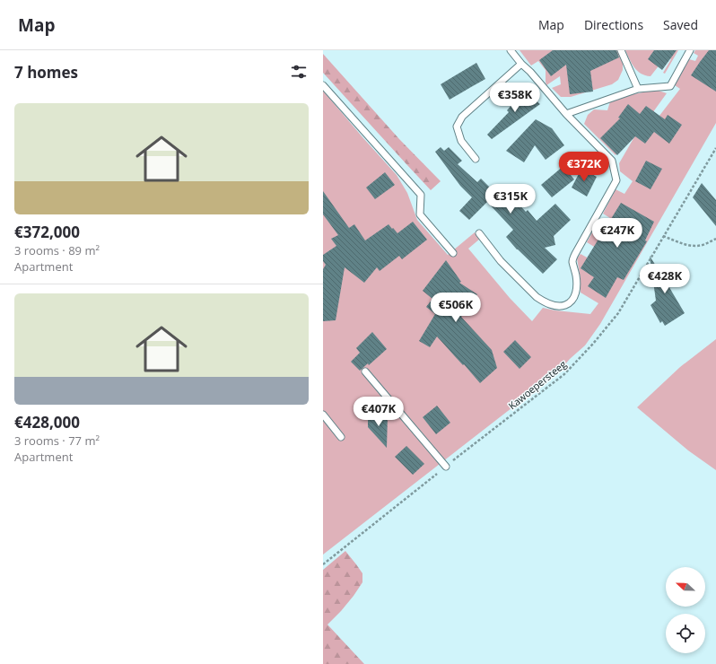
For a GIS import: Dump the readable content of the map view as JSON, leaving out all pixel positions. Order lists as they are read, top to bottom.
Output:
{
  "streets": {
    "path": ["Kawoepersteeg"]
  },
  "north": "left",
  "page": {
    "header": "Map",
    "nav": ["Map", "Directions", "Saved"],
    "heading": "7 homes",
    "price": [
      "€358K",
      "€372K",
      "€315K",
      "€247K",
      "€428K",
      "€506K",
      "€407K"
    ],
    "list": [
      {
        "name": "€372,000",
        "note": "3 rooms · 89 m² · Apartment"
      },
      {
        "name": "€428,000",
        "note": "3 rooms · 77 m² · Apartment"
      }
    ]
  }
}
